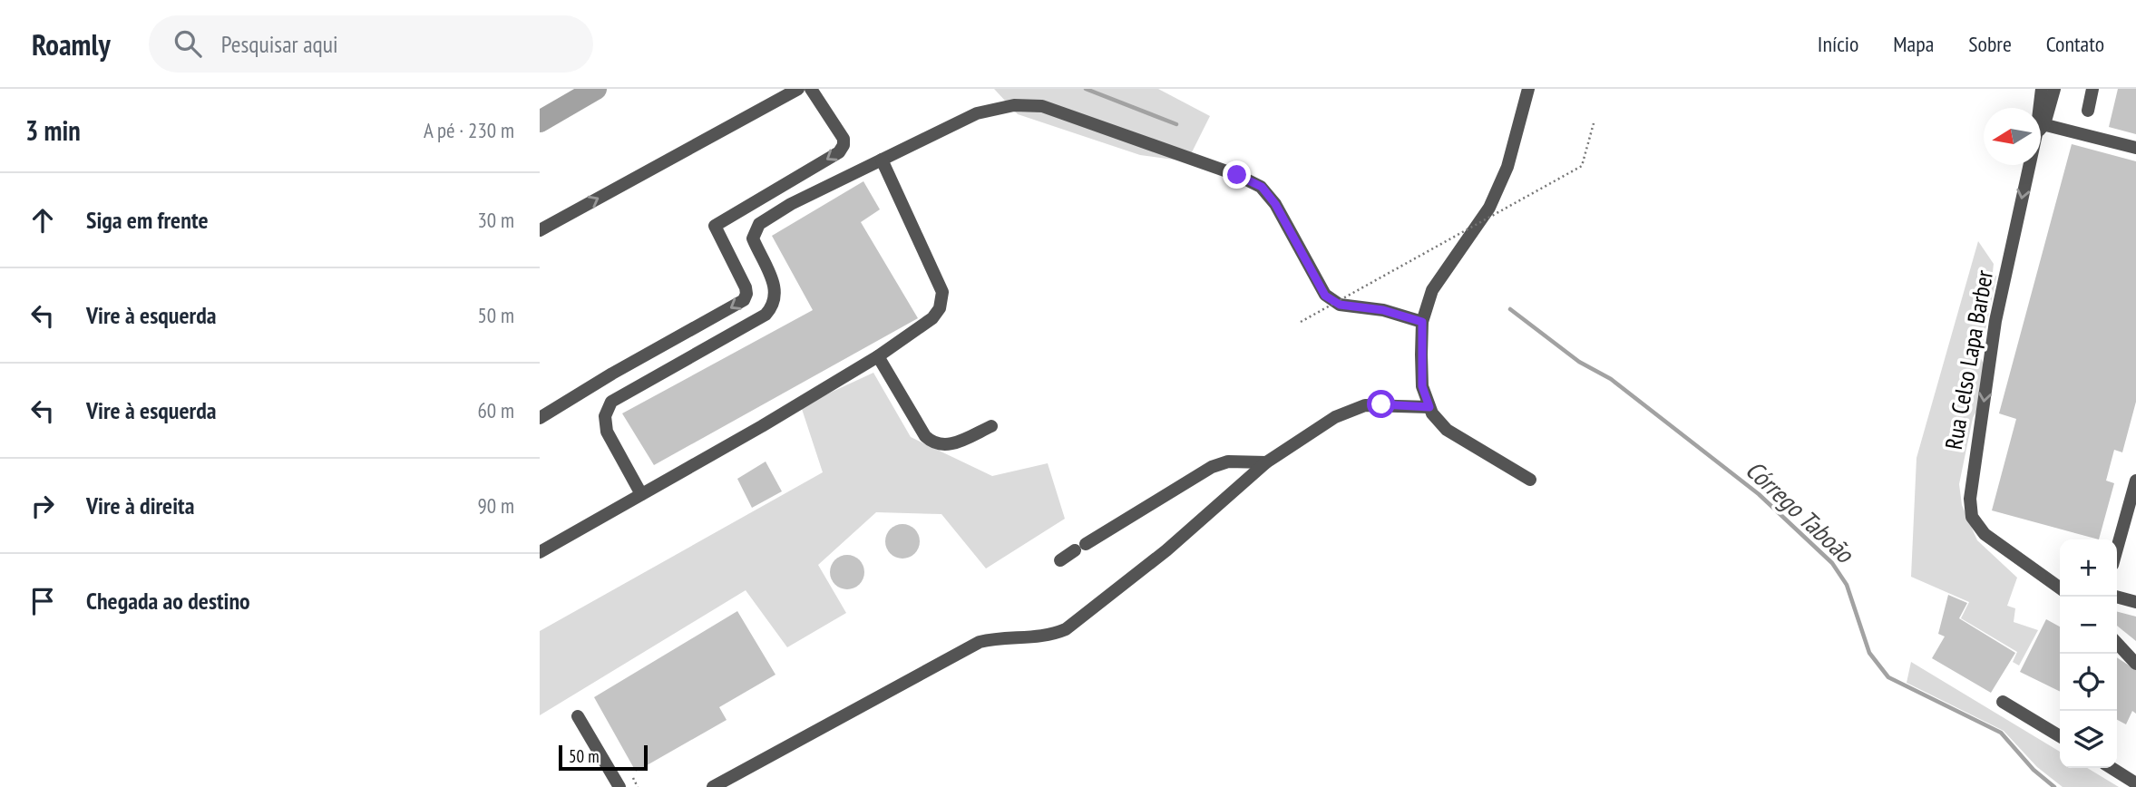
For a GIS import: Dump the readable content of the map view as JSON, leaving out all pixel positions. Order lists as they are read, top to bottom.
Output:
{
  "streets": {
    "lane": ["Rua Celso Lapa Barber"]
  },
  "one_way": ["Rua Celso Lapa Barber"],
  "water": ["Córrego Taboão"],
  "scale_bar": "50 m",
  "north": "left",
  "page": {
    "header": "Roamly",
    "search": "Pesquisar aqui",
    "nav": [
      "Início",
      "Mapa",
      "Sobre",
      "Contato"
    ],
    "heading": ["3 min", "A pé · 230 m"],
    "list": [
      ["Siga em frente", "30 m"],
      ["Vire à esquerda", "50 m"],
      ["Vire à esquerda", "60 m"],
      ["Vire à direita", "90 m"],
      "Chegada ao destino"
    ],
    "map_buttons": ["+", "−"],
    "scale": "50 m"
  }
}
